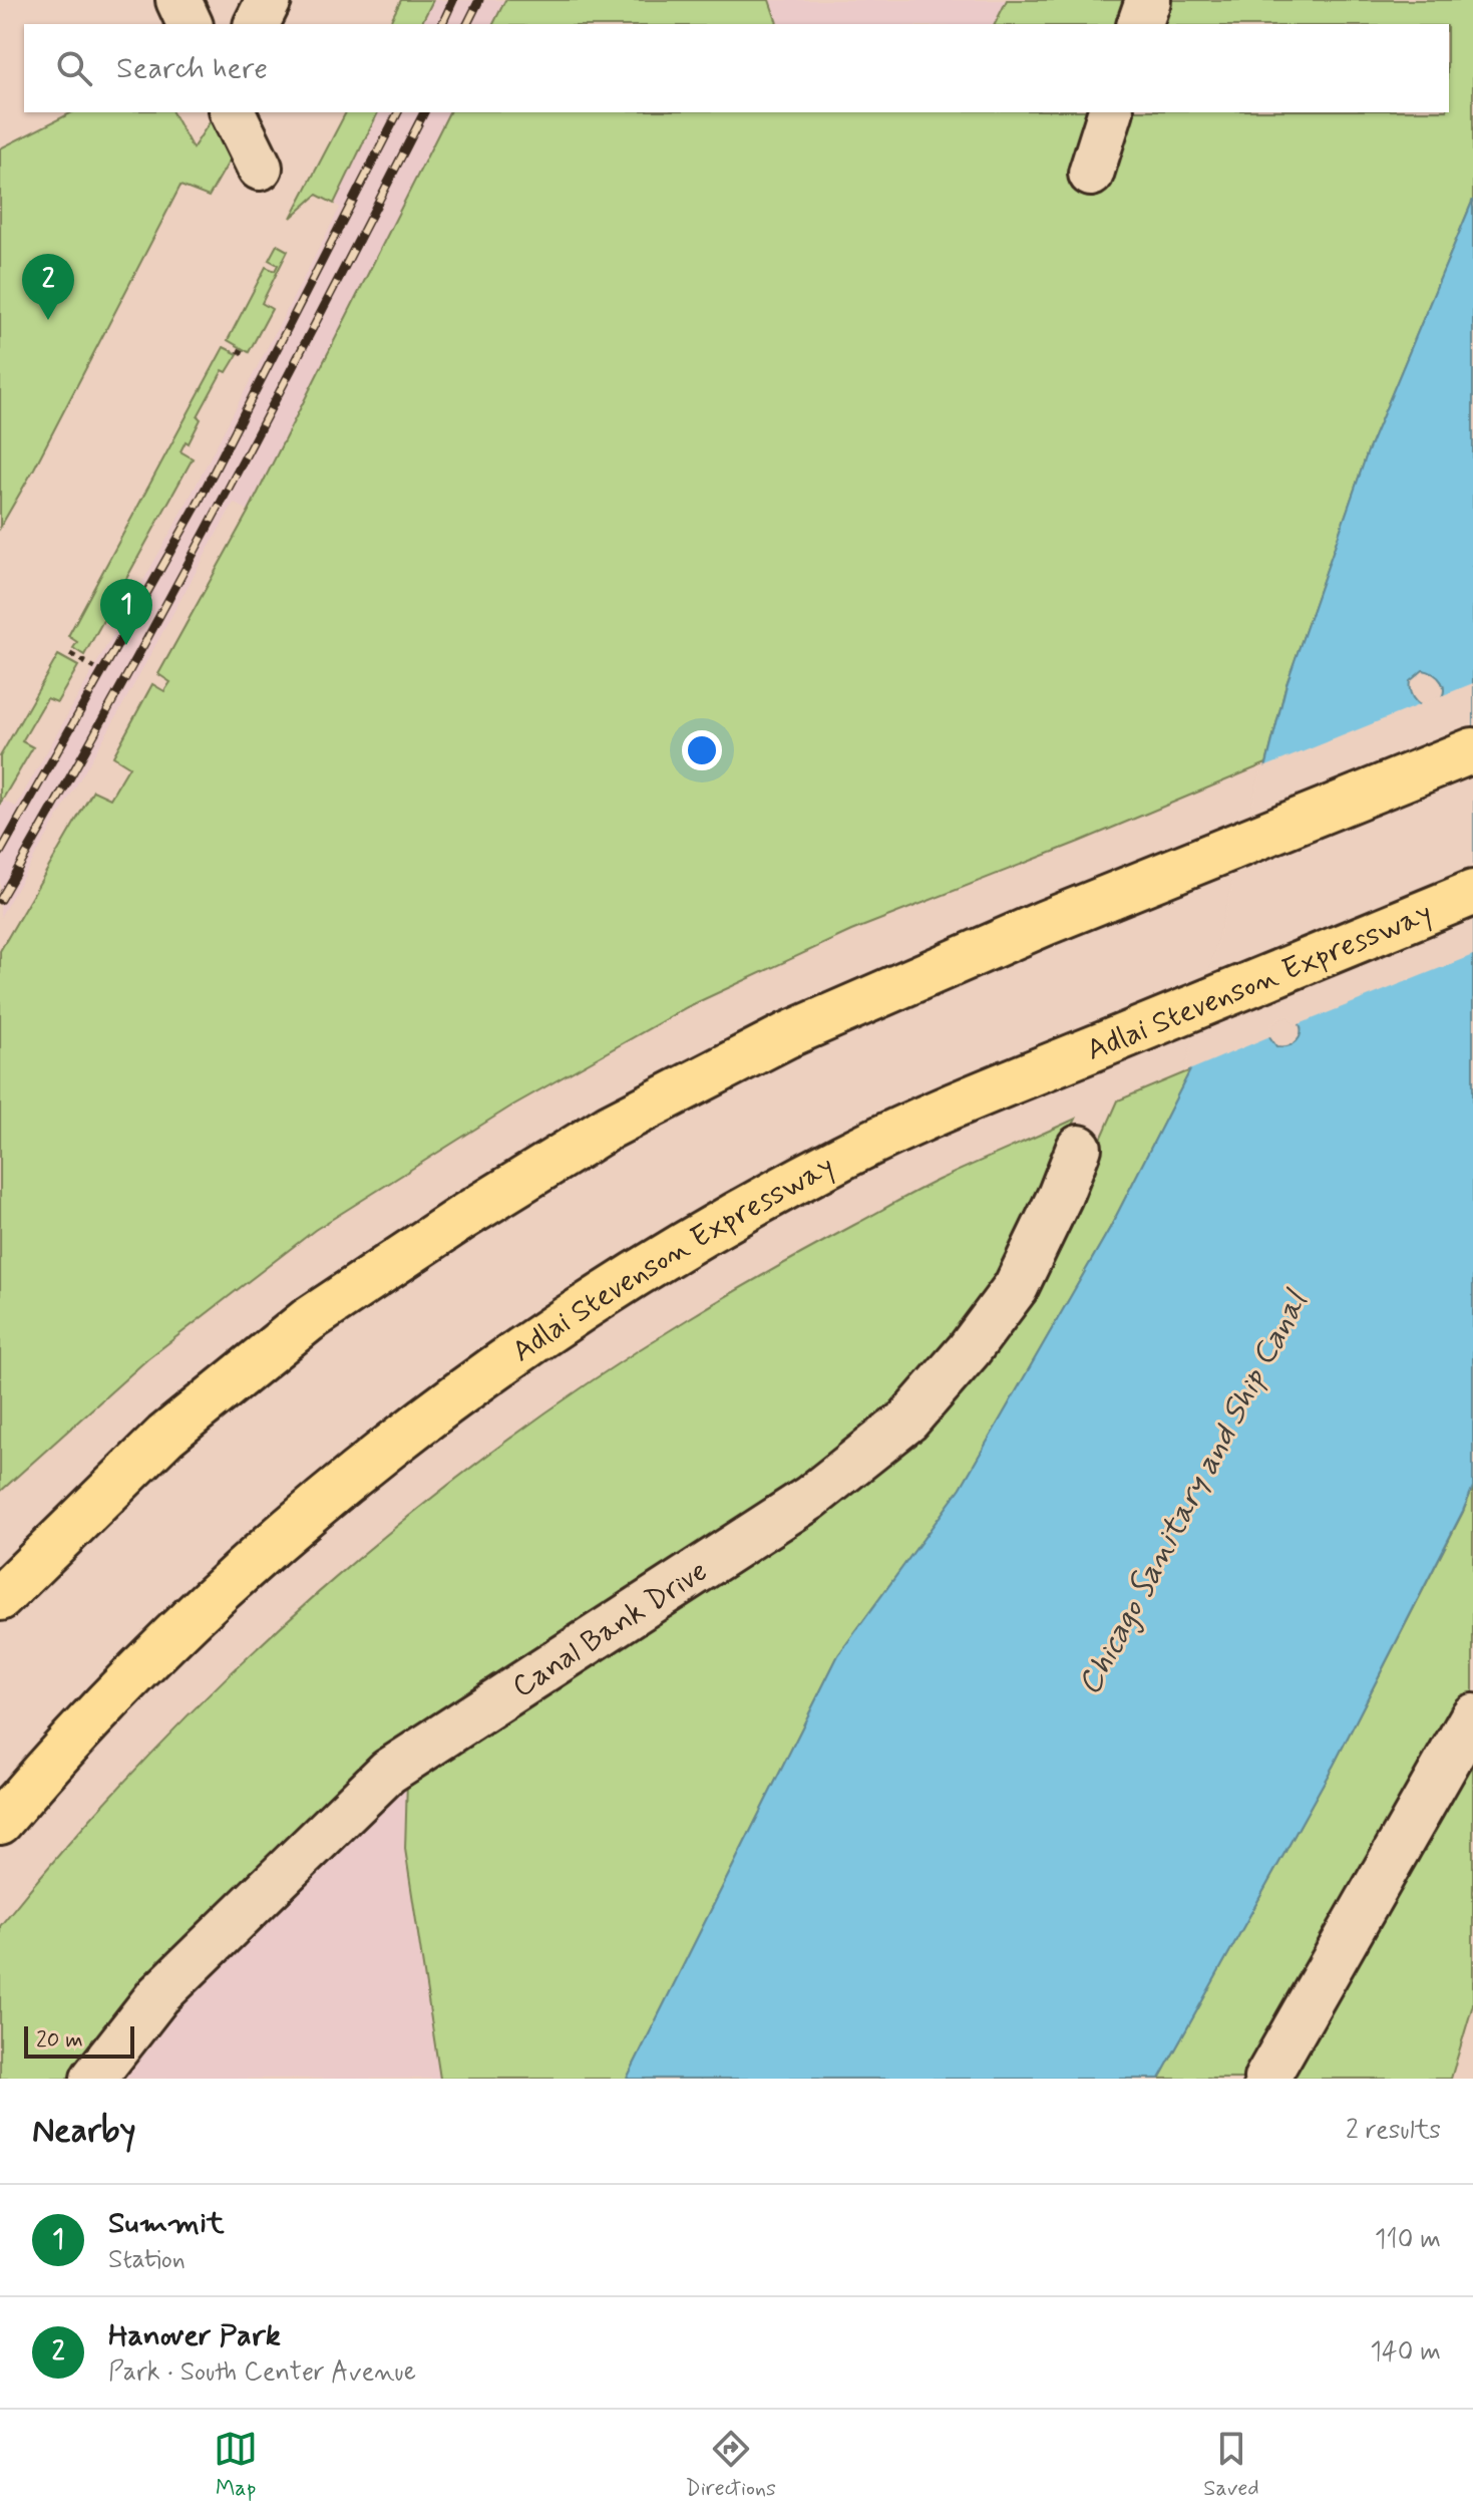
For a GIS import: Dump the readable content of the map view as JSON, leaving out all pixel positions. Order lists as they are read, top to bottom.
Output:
{
  "streets": {
    "highway": ["Adlai Stevenson Expressway"],
    "street": ["Canal Bank Drive"]
  },
  "water": ["Chicago Sanitary and Ship Canal"],
  "scale_bar": "20 m",
  "page": {
    "search": "Search here",
    "pins": ["2", "1"],
    "scale": "20 m",
    "heading": ["Nearby", "2 results"],
    "list": [
      {
        "mark": "1",
        "name": "Summit",
        "note": "Station",
        "value": "110 m"
      },
      {
        "mark": "2",
        "name": "Hanover Park",
        "note": "Park · South Center Avenue",
        "value": "140 m"
      }
    ],
    "nav": ["Map", "Directions", "Saved"]
  }
}
